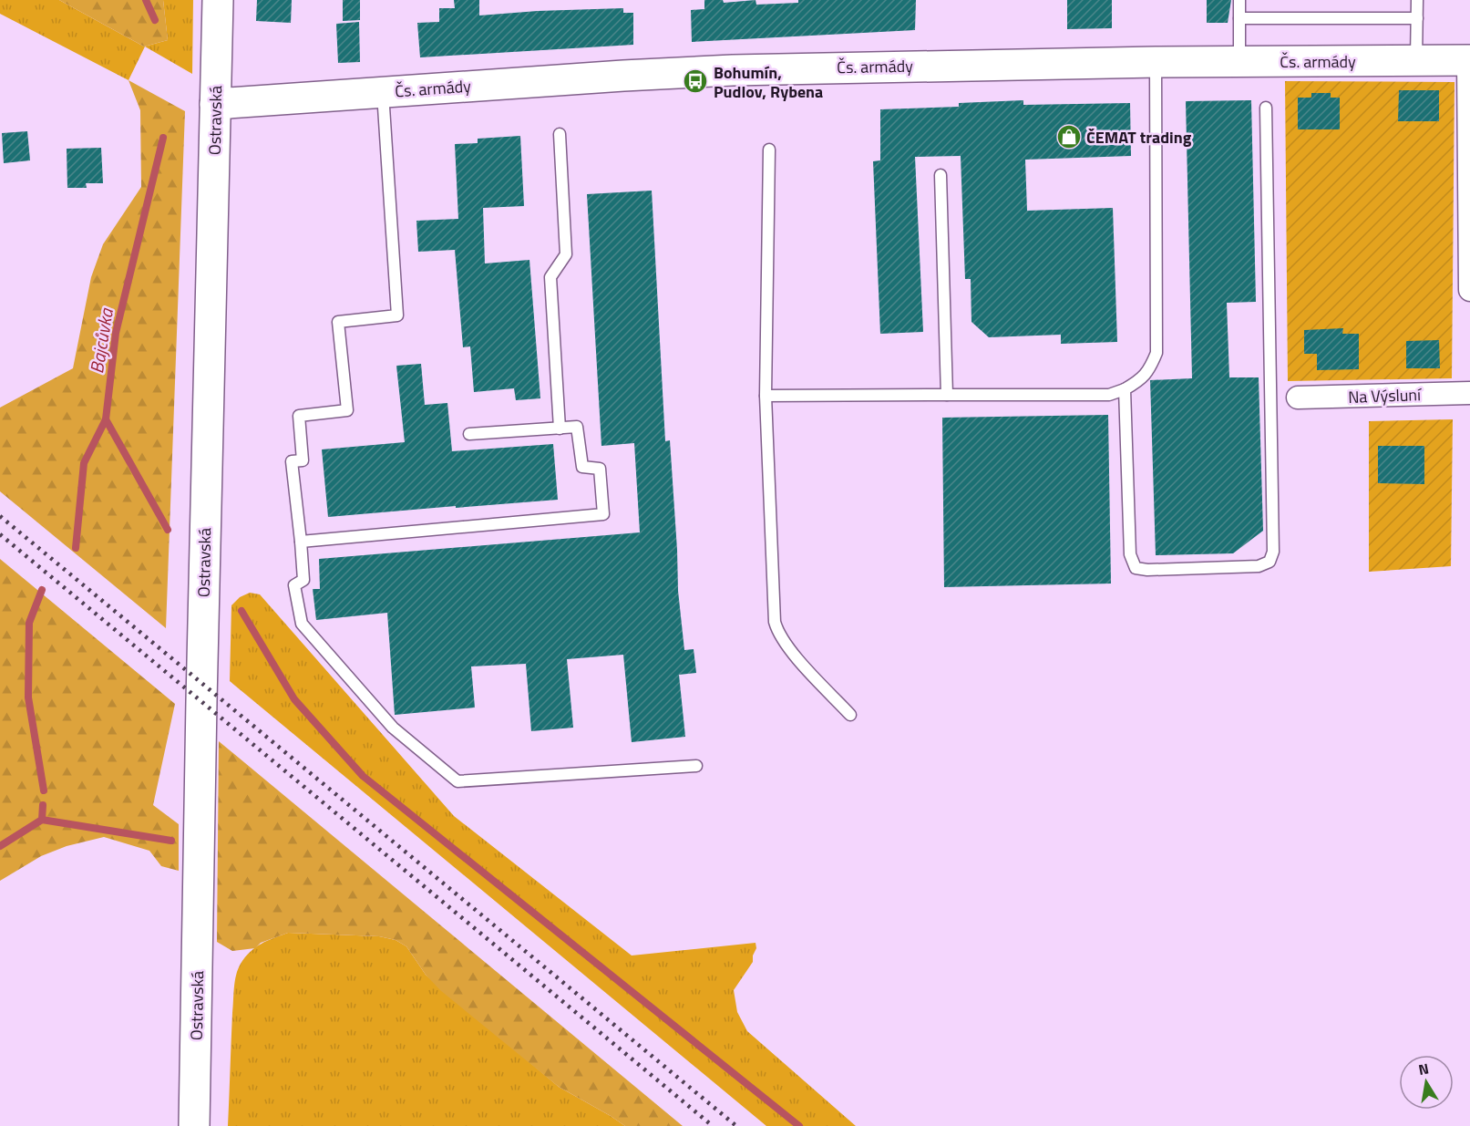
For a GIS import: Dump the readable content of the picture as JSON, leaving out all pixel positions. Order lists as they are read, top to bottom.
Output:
{
  "streets": {
    "main road": ["Čs. armády", "Ostravská"],
    "street": ["Na Výsluní"]
  },
  "crossings": [
    ["Čs. armády", "Ostravská"]
  ],
  "water": ["Bajcůvka"],
  "places": {
    "bus stop": ["Bohumín, Pudlov, Rybena"],
    "shop": ["ČEMAT trading"]
  },
  "north": "top"
}
